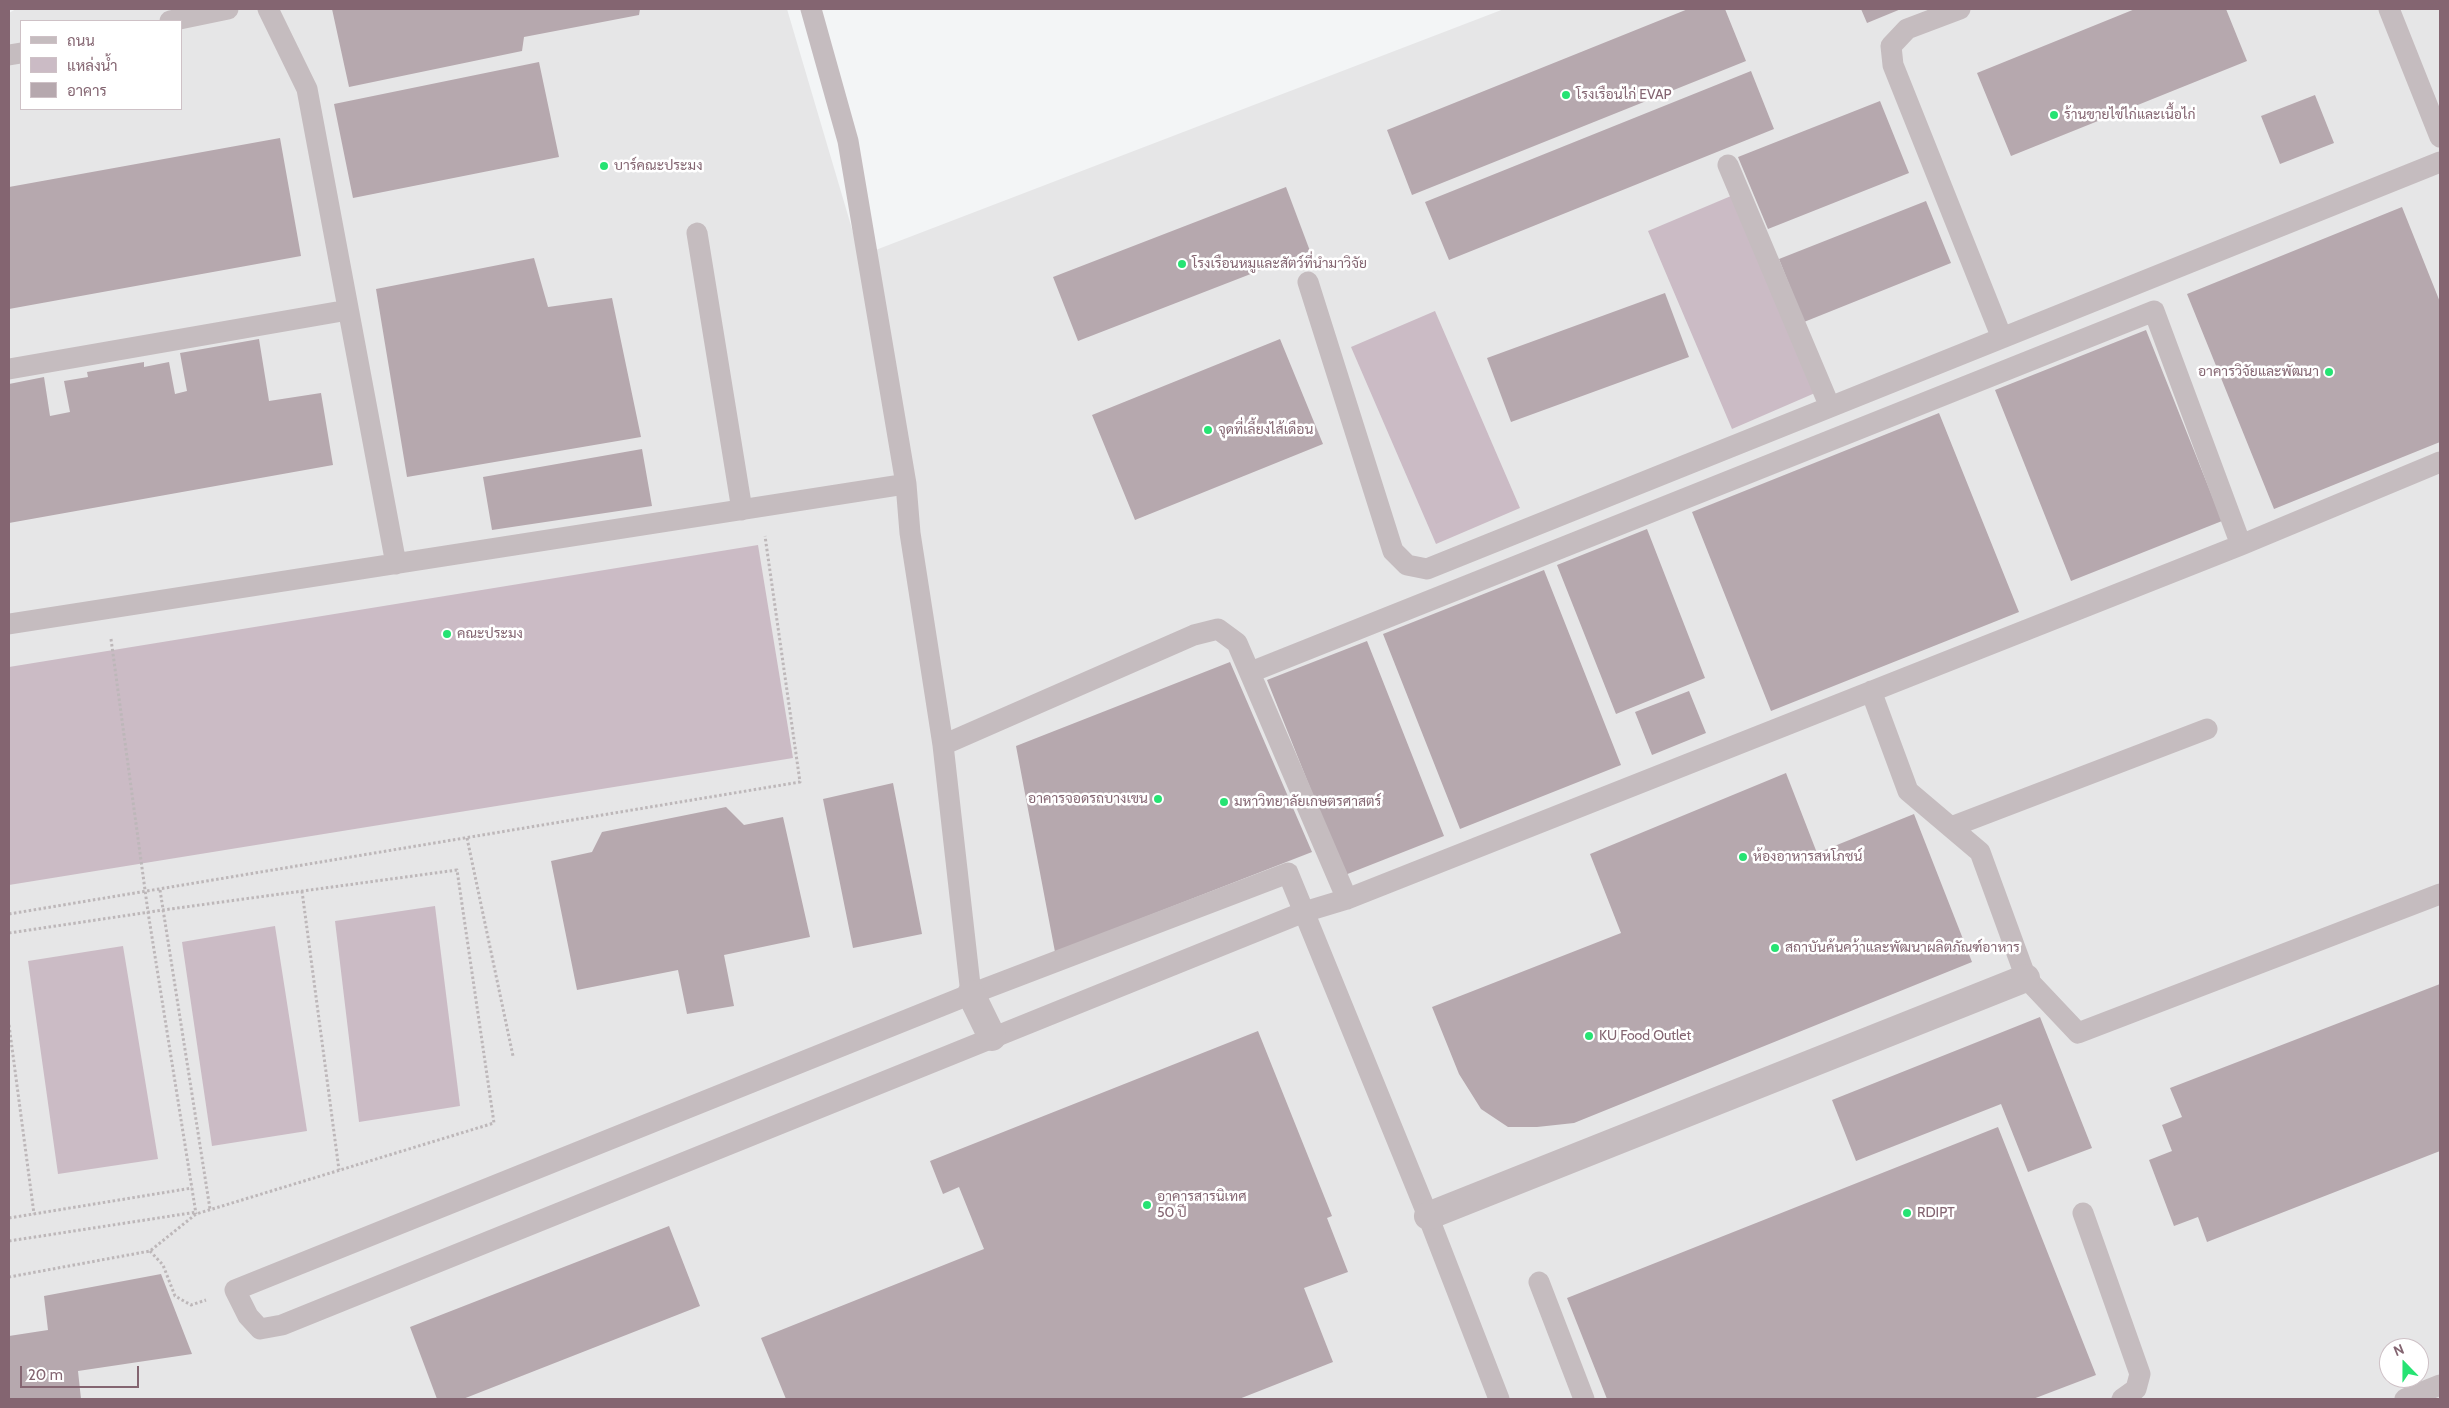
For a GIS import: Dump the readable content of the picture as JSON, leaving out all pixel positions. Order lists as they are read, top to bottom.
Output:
{
  "places": [
    "โรงเรือนไก่ EVAP",
    "ร้านขายไข่ไก่และเนื้อไก่",
    "บาร์คณะประมง",
    "โรงเรือนหมูและสัตว์ที่นำมาวิจัย",
    "อาคารวิจัยและพัฒนา",
    "จุดที่เลี้ยงไส้เดือน",
    "คณะประมง",
    "อาคารจอดรถบางเขน",
    "มหาวิทยาลัยเกษตรศาสตร์",
    "ห้องอาหารสหโภชน์",
    "สถาบันค้นคว้าและพัฒนาผลิตภัณฑ์อาหาร",
    "KU Food Outlet",
    "อาคารสารนิเทศ 50 ปี",
    "RDIPT"
  ],
  "legend": ["ถนน", "แหล่งน้ำ", "อาคาร"],
  "scale_bar": "20 m",
  "north": "top"
}
